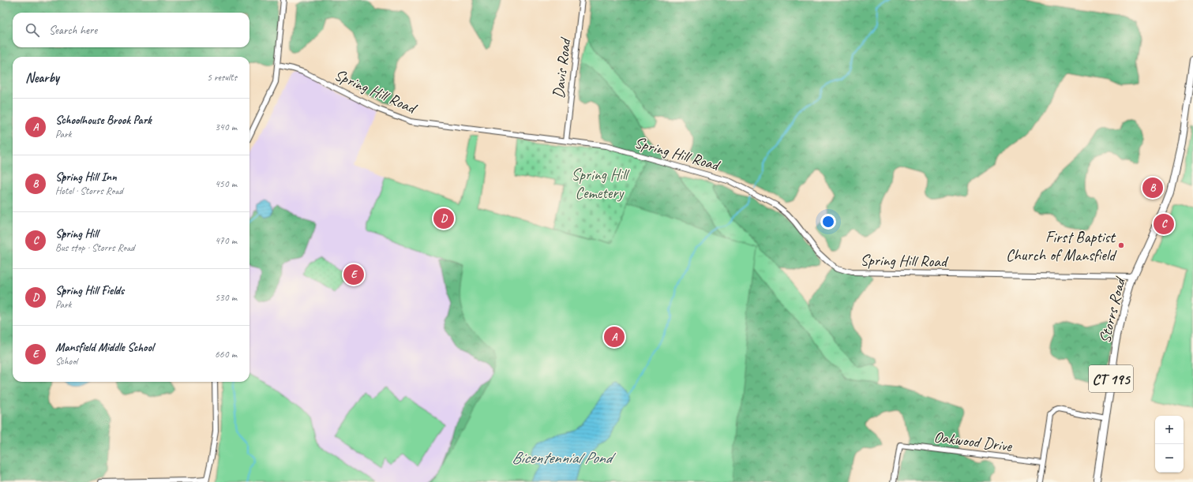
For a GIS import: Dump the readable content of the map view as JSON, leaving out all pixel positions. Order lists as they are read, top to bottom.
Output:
{
  "streets": {
    "main road": ["Storrs Road", "CT 195"],
    "street": ["Davis Road", "Spring Hill Road", "Oakwood Drive"]
  },
  "crossings": [
    ["Davis Road", "Spring Hill Road"],
    ["Spring Hill Road", "Storrs Road"]
  ],
  "water": ["Bicentennial Pond"],
  "parks": ["Spring Hill Cemetery"],
  "places": ["First Baptist Church of Mansfield"],
  "page": {
    "search": "Search here",
    "heading": ["Nearby", "5 results"],
    "list": [
      {
        "mark": "A",
        "name": "Schoolhouse Brook Park",
        "note": "Park",
        "value": "340 m"
      },
      {
        "mark": "B",
        "name": "Spring Hill Inn",
        "note": "Hotel · Storrs Road",
        "value": "450 m"
      },
      {
        "mark": "C",
        "name": "Spring Hill",
        "note": "Bus stop · Storrs Road",
        "value": "470 m"
      },
      {
        "mark": "D",
        "name": "Spring Hill Fields",
        "note": "Park",
        "value": "530 m"
      },
      {
        "mark": "E",
        "name": "Mansfield Middle School",
        "note": "School",
        "value": "660 m"
      }
    ],
    "pins": [
      "B",
      "D",
      "C",
      "E",
      "A"
    ],
    "map_buttons": ["+", "−"]
  }
}
